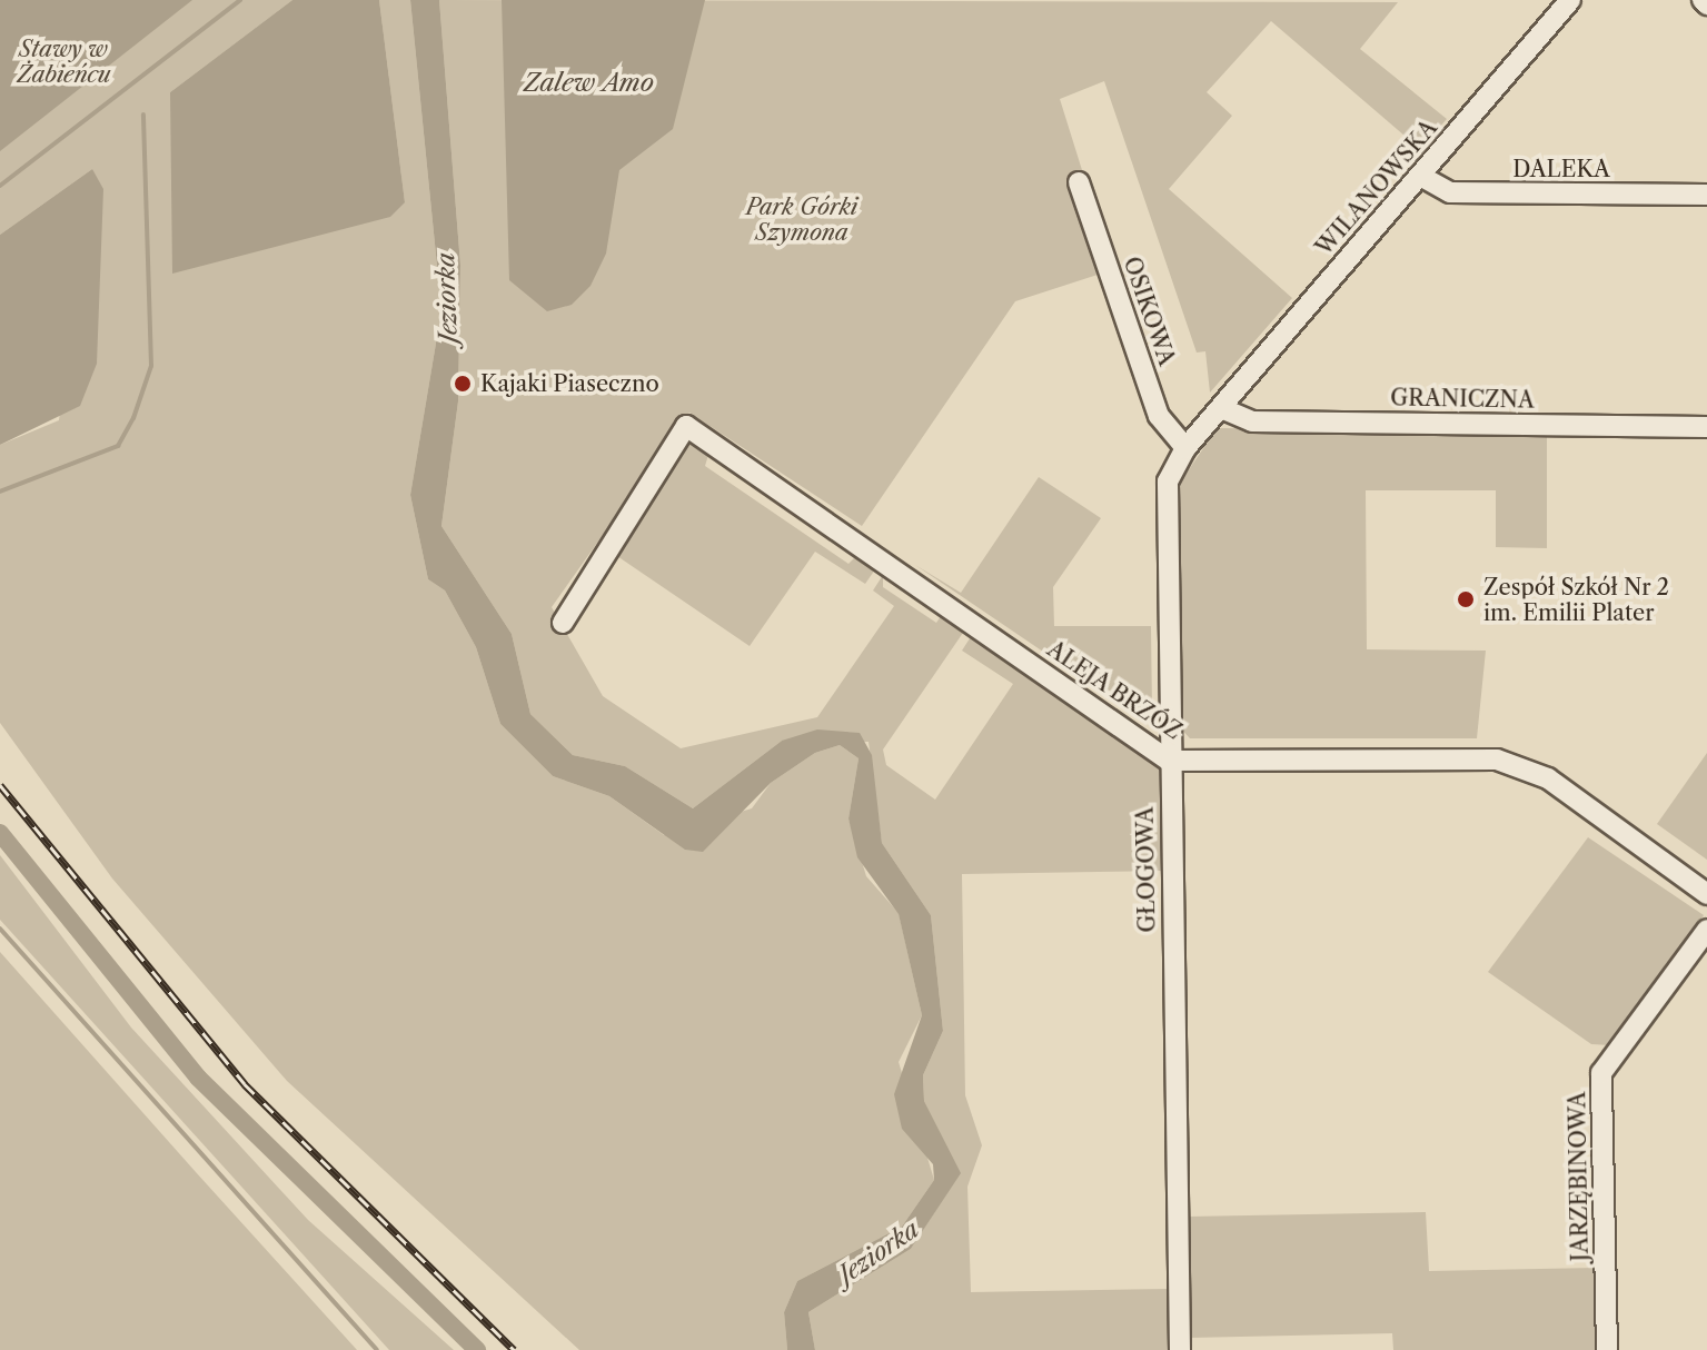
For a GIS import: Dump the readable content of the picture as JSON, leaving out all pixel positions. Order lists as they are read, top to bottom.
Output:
{
  "streets": {
    "street": [
      "DALEKA",
      "WILANOWSKA",
      "OSIKOWA",
      "GRANICZNA",
      "ALEJA BRZÓZ",
      "GŁOGOWA",
      "JARZĘBINOWA"
    ]
  },
  "crossings": [
    ["DALEKA", "WILANOWSKA"],
    ["WILANOWSKA", "GRANICZNA"],
    ["WILANOWSKA", "GŁOGOWA"],
    ["OSIKOWA", "GŁOGOWA"],
    ["GRANICZNA", "GŁOGOWA"],
    ["ALEJA BRZÓZ", "GŁOGOWA"]
  ],
  "water": ["Zalew Amo", "Jeziorka"],
  "parks": ["Stawy w Żabieńcu", "Park Górki Szymona"],
  "places": ["Kajaki Piaseczno", "Zespół Szkół Nr 2 im. Emilii Plater"]
}
